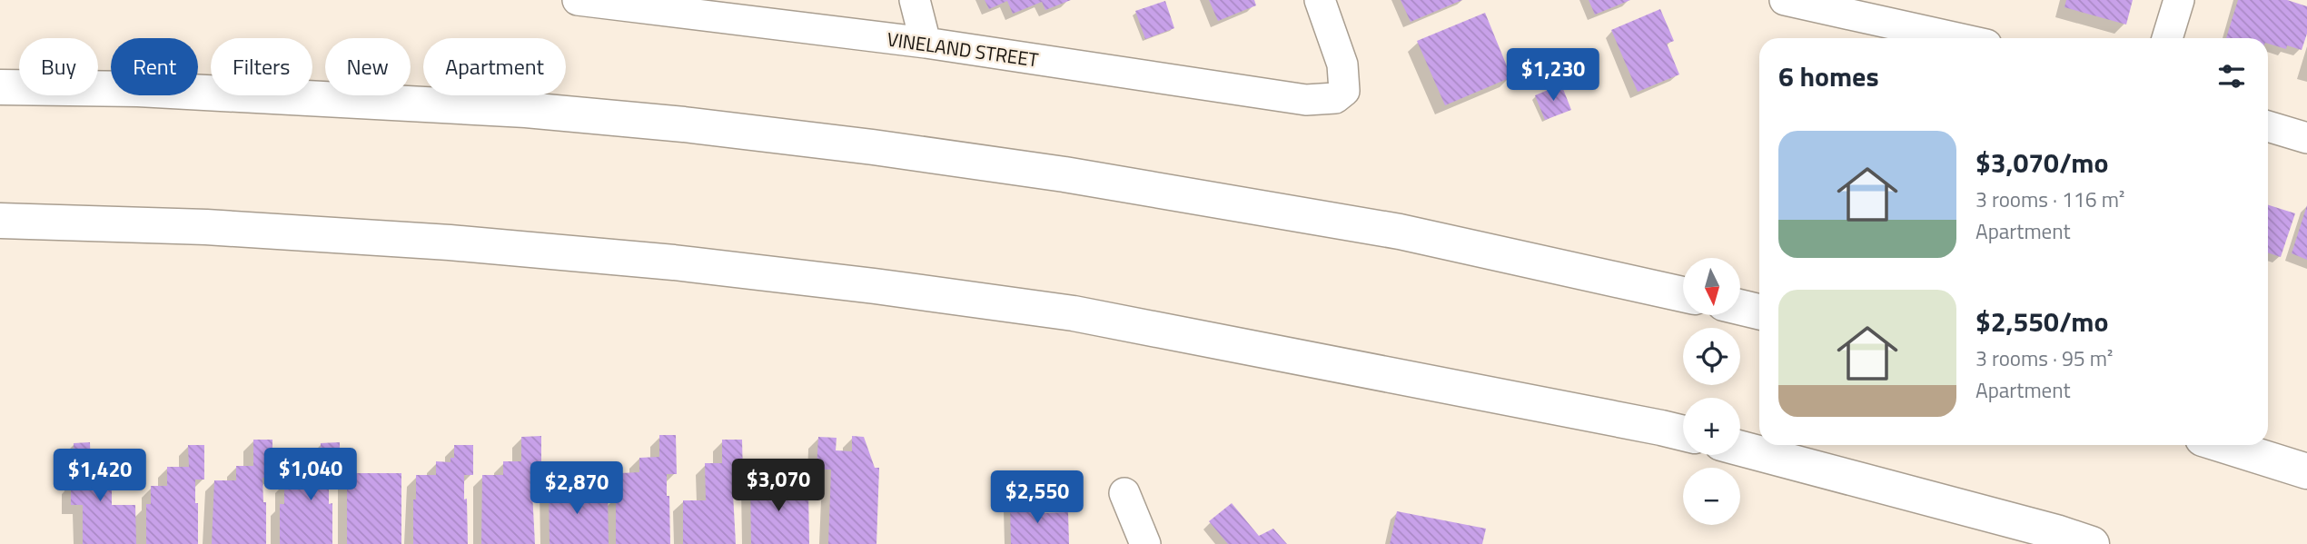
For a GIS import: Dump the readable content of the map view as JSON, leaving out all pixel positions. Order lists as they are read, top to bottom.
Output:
{
  "streets": {
    "street": ["VINELAND STREET"]
  },
  "north": "bottom",
  "page": {
    "chip": [
      "Buy",
      "Rent",
      "Filters",
      "New",
      "Apartment"
    ],
    "heading": "6 homes",
    "price": [
      "$1,230",
      "$1,040",
      "$1,420",
      "$3,070",
      "$2,870",
      "$2,550"
    ],
    "list": [
      {
        "name": "$3,070/mo",
        "note": "3 rooms · 116 m² · Apartment"
      },
      {
        "name": "$2,550/mo",
        "note": "3 rooms · 95 m² · Apartment"
      }
    ],
    "map_buttons": ["+", "−"]
  }
}
